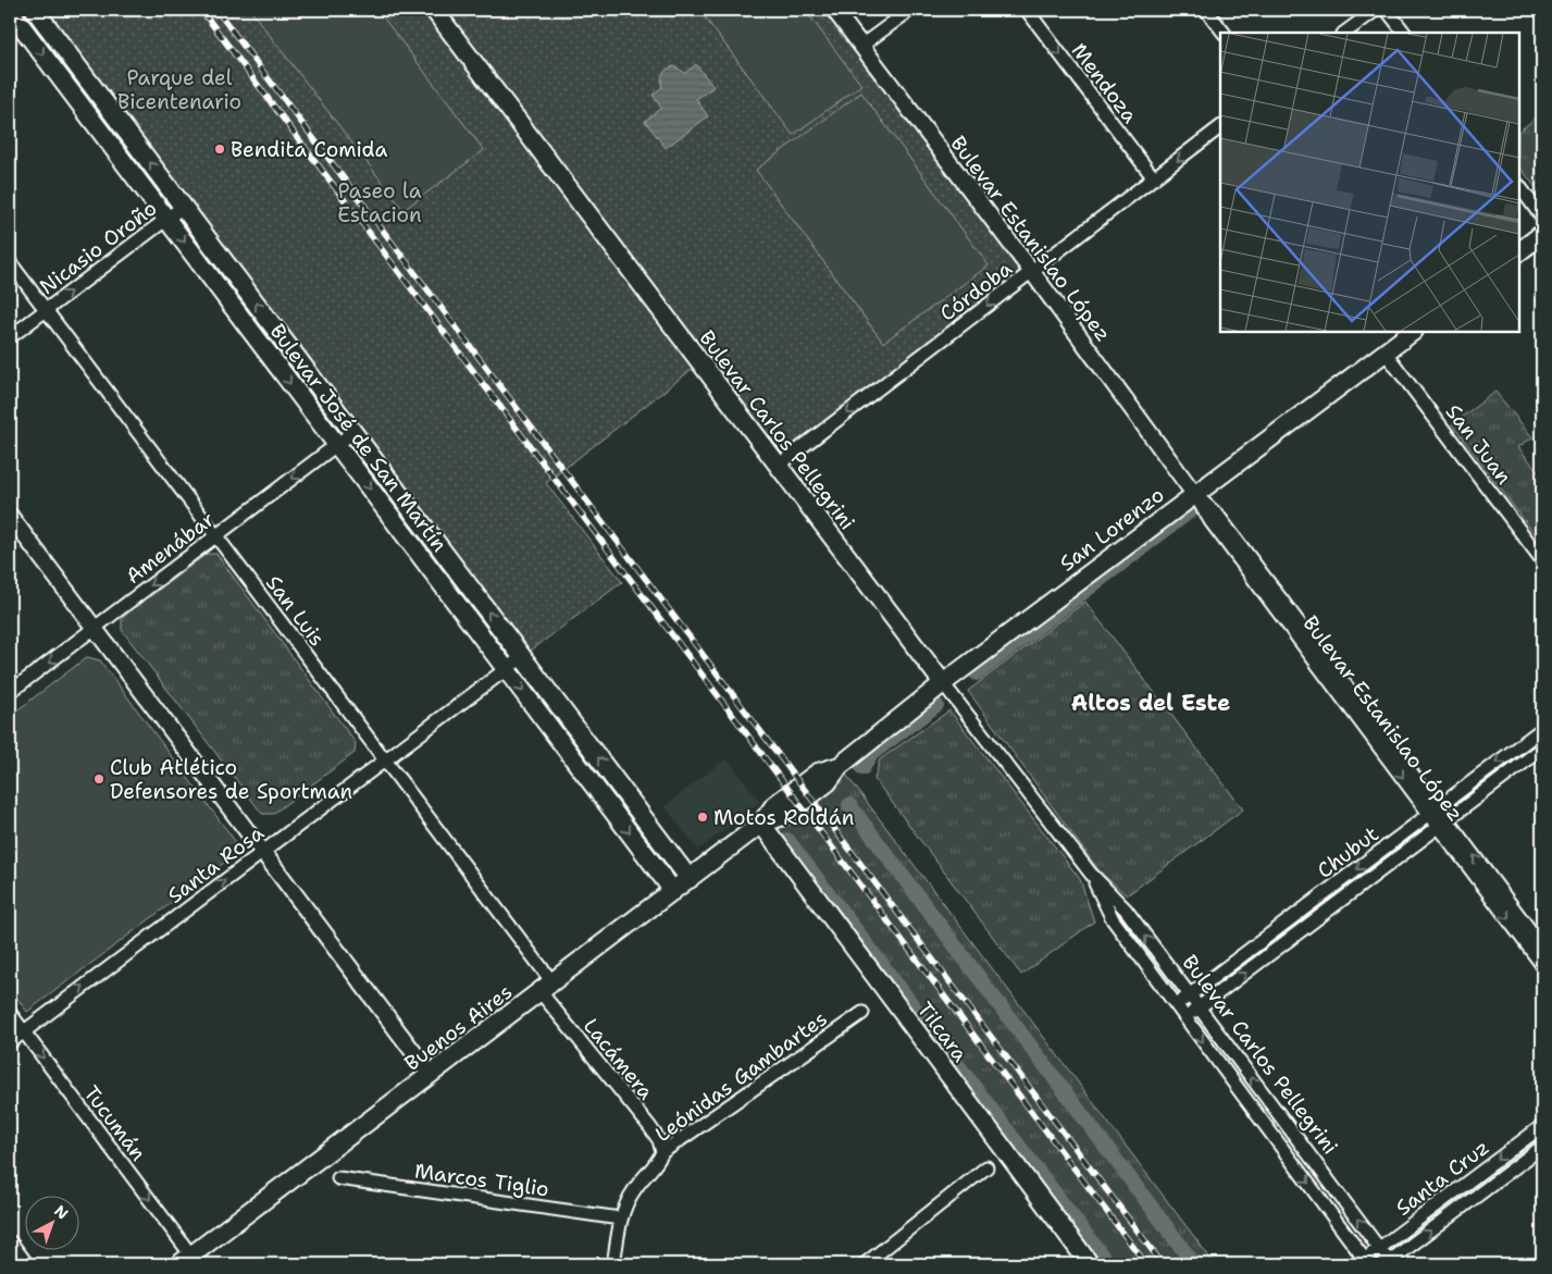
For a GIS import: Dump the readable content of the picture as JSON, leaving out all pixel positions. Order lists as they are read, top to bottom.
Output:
{
  "streets": {
    "main road": [
      "Bulevar Carlos Pellegrini",
      "Bulevar José de San Martín",
      "San Lorenzo",
      "Buenos Aires",
      "Tilcara"
    ],
    "street": [
      "Mendoza",
      "Bulevar Estanislao López",
      "Nicasio Oroño",
      "Córdoba",
      "San Juan",
      "Amenábar",
      "San Luis",
      "Chubut",
      "Santa Rosa",
      "Lacámera",
      "Leónidas Gambartes",
      "Tucumán",
      "Santa Cruz",
      "Marcos Tiglio"
    ]
  },
  "crossings": [
    ["Mendoza", "Córdoba"],
    ["Bulevar Estanislao López", "Córdoba"],
    ["Bulevar Estanislao López", "San Lorenzo"],
    ["Bulevar Estanislao López", "Chubut"],
    ["Nicasio Oroño", "Bulevar José de San Martín"],
    ["Nicasio Oroño", "San Luis"],
    ["Córdoba", "Bulevar Carlos Pellegrini"],
    ["Bulevar Carlos Pellegrini", "San Lorenzo"],
    ["Bulevar Carlos Pellegrini", "Chubut"],
    ["Bulevar Carlos Pellegrini", "Santa Cruz"],
    ["Bulevar José de San Martín", "Amenábar"],
    ["Bulevar José de San Martín", "Santa Rosa"],
    ["Bulevar José de San Martín", "Buenos Aires"],
    ["San Juan", "San Lorenzo"],
    ["San Lorenzo", "Buenos Aires"],
    ["Amenábar", "San Luis"],
    ["San Luis", "Santa Rosa"],
    ["San Luis", "Buenos Aires"],
    ["San Luis", "Lacámera"],
    ["Santa Rosa", "Tucumán"],
    ["Buenos Aires", "Tilcara"],
    ["Buenos Aires", "Lacámera"],
    ["Buenos Aires", "Tucumán"],
    ["Lacámera", "Leónidas Gambartes"],
    ["Leónidas Gambartes", "Marcos Tiglio"]
  ],
  "one_way": [
    "Mendoza",
    "Nicasio Oroño",
    "Córdoba",
    "Amenábar",
    "Santa Rosa",
    "Tucumán"
  ],
  "districts": ["Altos del Este"],
  "parks": ["Parque del Bicentenario", "Paseo la Estacion"],
  "places": ["Bendita Comida", "Club Atlético Defensores de Sportman", "Motos Roldán"],
  "north": "top right"
}
